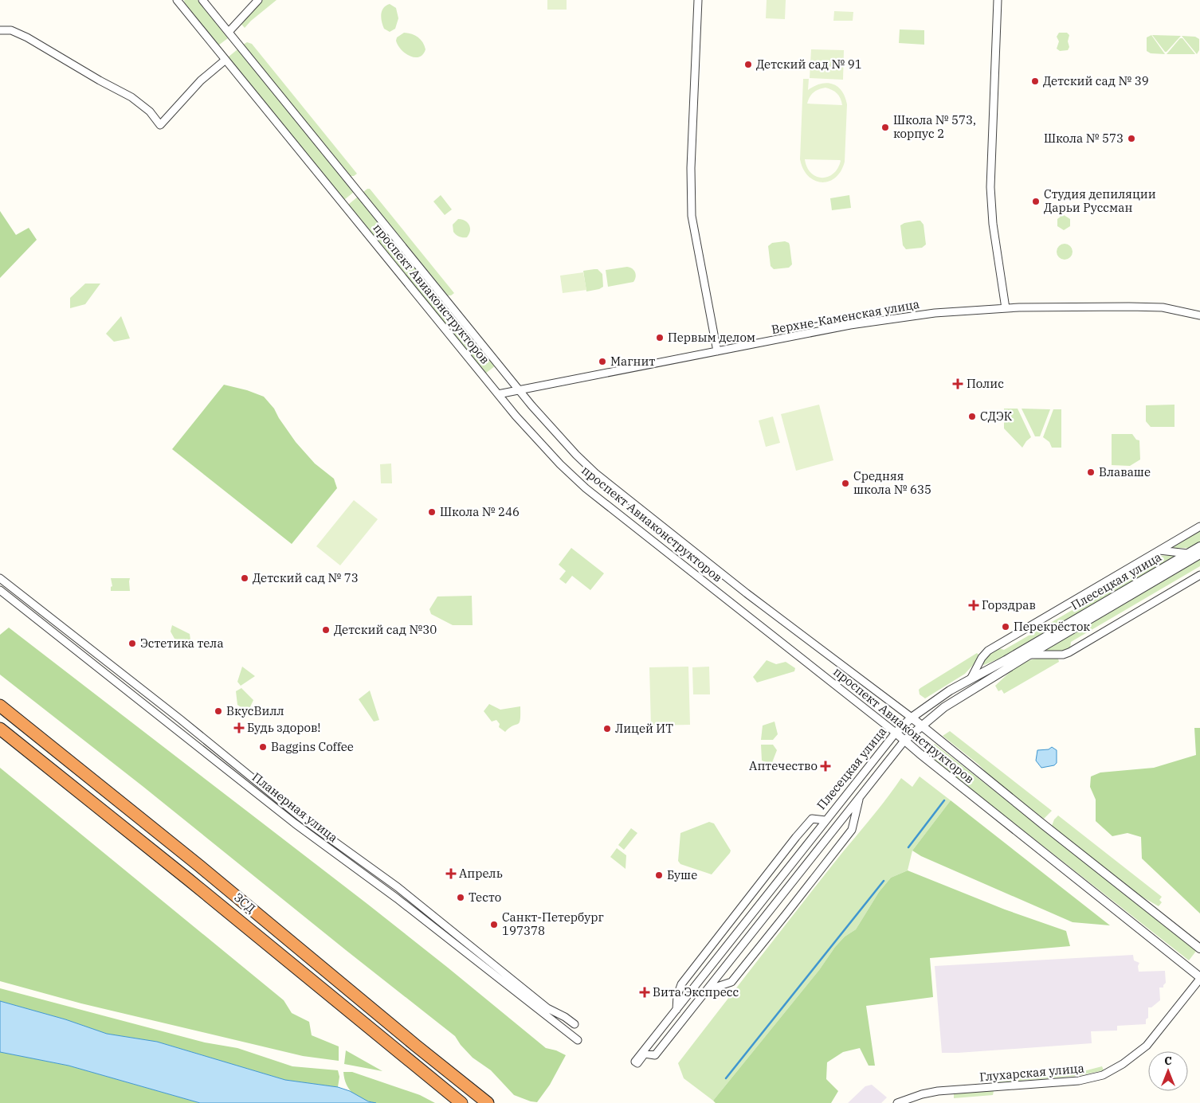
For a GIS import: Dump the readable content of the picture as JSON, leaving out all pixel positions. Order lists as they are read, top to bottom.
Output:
{
  "streets": {
    "highway": ["ЗСД"],
    "street": [
      "проспект Авиаконструкторов",
      "Верхне-Каменская улица",
      "Плесецкая улица",
      "Планерная улица",
      "Глухарская улица"
    ]
  },
  "crossings": [
    ["проспект Авиаконструкторов", "Верхне-Каменская улица"],
    ["проспект Авиаконструкторов", "Плесецкая улица"],
    ["проспект Авиаконструкторов", "Глухарская улица"]
  ],
  "places": {
    "other": [
      "Детский сад № 91",
      "Детский сад № 39",
      "Школа № 573, корпус 2",
      "Школа № 573",
      "Студия депиляции Дарьи Руссман",
      "Первым делом",
      "Магнит",
      "СДЭК",
      "Влаваше",
      "Средняя школа № 635",
      "Школа № 246",
      "Детский сад № 73",
      "Перекрёсток",
      "Детский сад №30",
      "Эстетика тела",
      "ВкусВилл",
      "Лицей ИТ",
      "Baggins Coffee",
      "Буше",
      "Тесто",
      "Санкт-Петербург 197378"
    ],
    "health": [
      "Полис",
      "Горздрав",
      "Будь здоров!",
      "Аптечество",
      "Апрель",
      "Вита Экспресс"
    ]
  },
  "north": "top"
}
